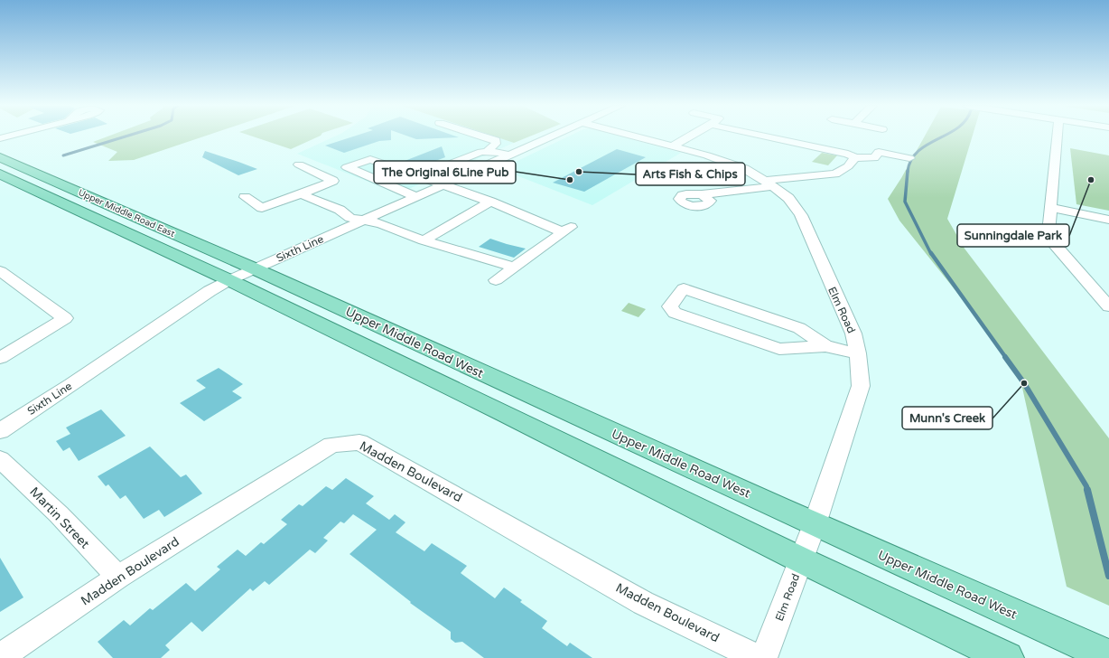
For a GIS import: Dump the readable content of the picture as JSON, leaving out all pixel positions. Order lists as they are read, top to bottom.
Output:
{
  "streets": {
    "main road": ["Upper Middle Road East", "Upper Middle Road West"],
    "street": [
      "Sixth Line",
      "Elm Road",
      "Madden Boulevard",
      "Martin Street"
    ]
  },
  "crossings": [
    ["Upper Middle Road East", "Sixth Line"],
    ["Upper Middle Road East", "Upper Middle Road West"],
    ["Sixth Line", "Upper Middle Road West"],
    ["Elm Road", "Upper Middle Road West"],
    ["Madden Boulevard", "Martin Street"]
  ],
  "places": [
    "Arts Fish & Chips",
    "The Original 6Line Pub",
    "Sunningdale Park",
    "Munn's Creek"
  ]
}
